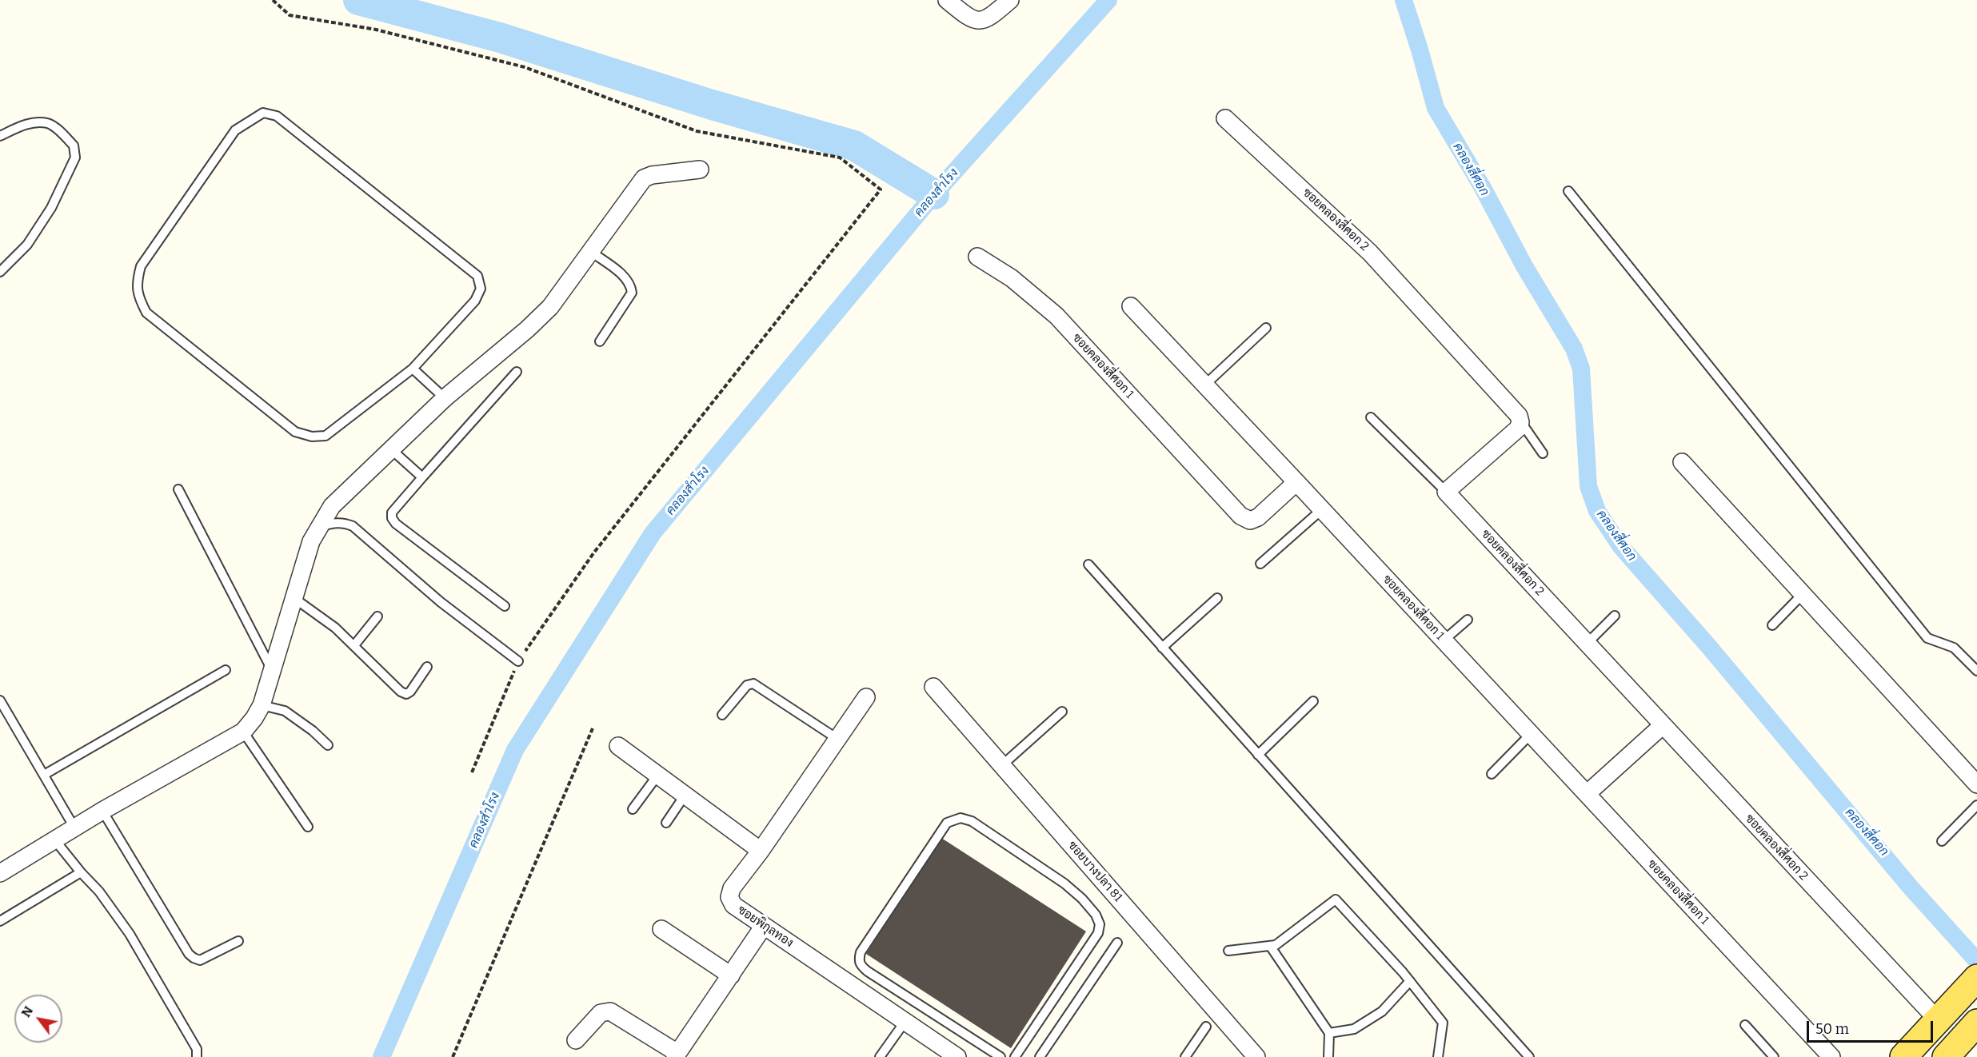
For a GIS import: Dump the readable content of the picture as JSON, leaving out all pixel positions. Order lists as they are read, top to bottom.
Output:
{
  "streets": {
    "street": [
      "ซอยคลองสี่ศอก 2",
      "ซอยคลองสี่ศอก 1",
      "ซอยบางปลา 81",
      "ซอยพิกุลทอง"
    ]
  },
  "water": ["คลองสี่ศอก", "คลองสำโรง"],
  "scale_bar": "50 m",
  "north": "top left"
}
